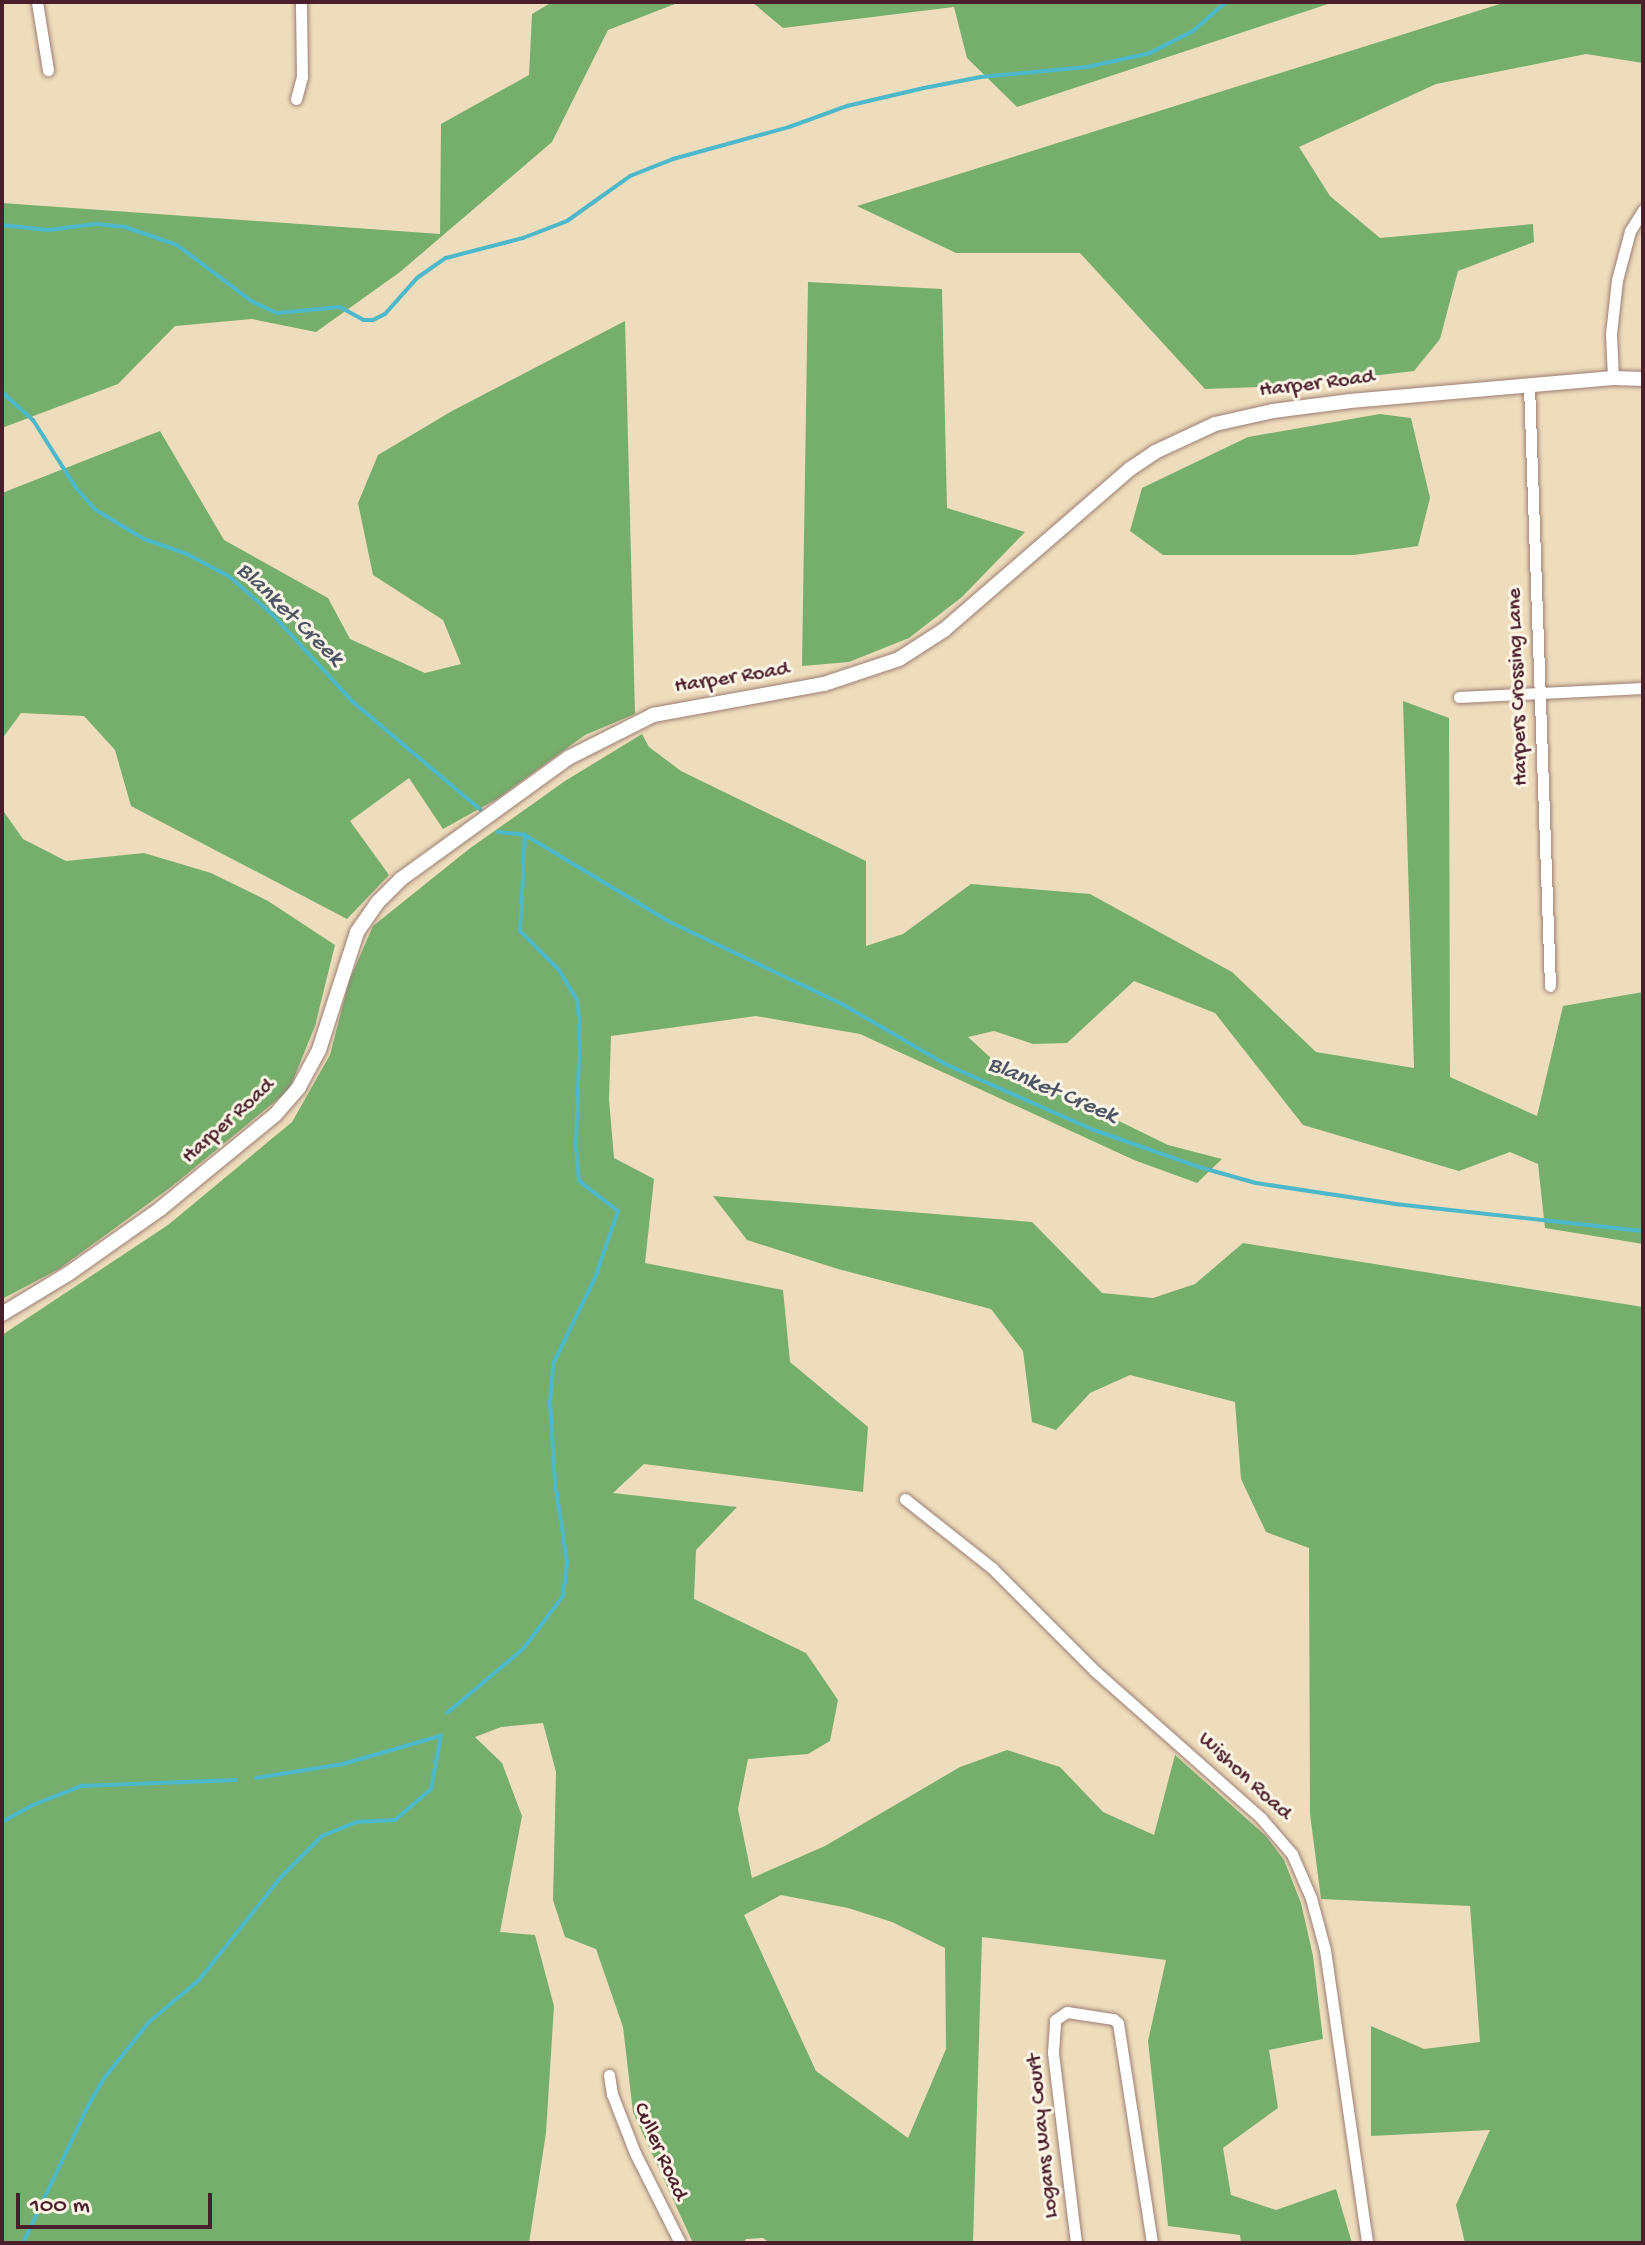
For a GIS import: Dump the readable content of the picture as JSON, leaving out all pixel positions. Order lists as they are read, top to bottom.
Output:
{
  "streets": {
    "street": [
      "Harper Road",
      "Harpers Crossing Lane",
      "Wishon Road",
      "Logans Way Court",
      "Culler Road"
    ]
  },
  "crossings": [
    ["Harper Road", "Harpers Crossing Lane"]
  ],
  "water": ["Blanket Creek"],
  "scale_bar": "100 m"
}
